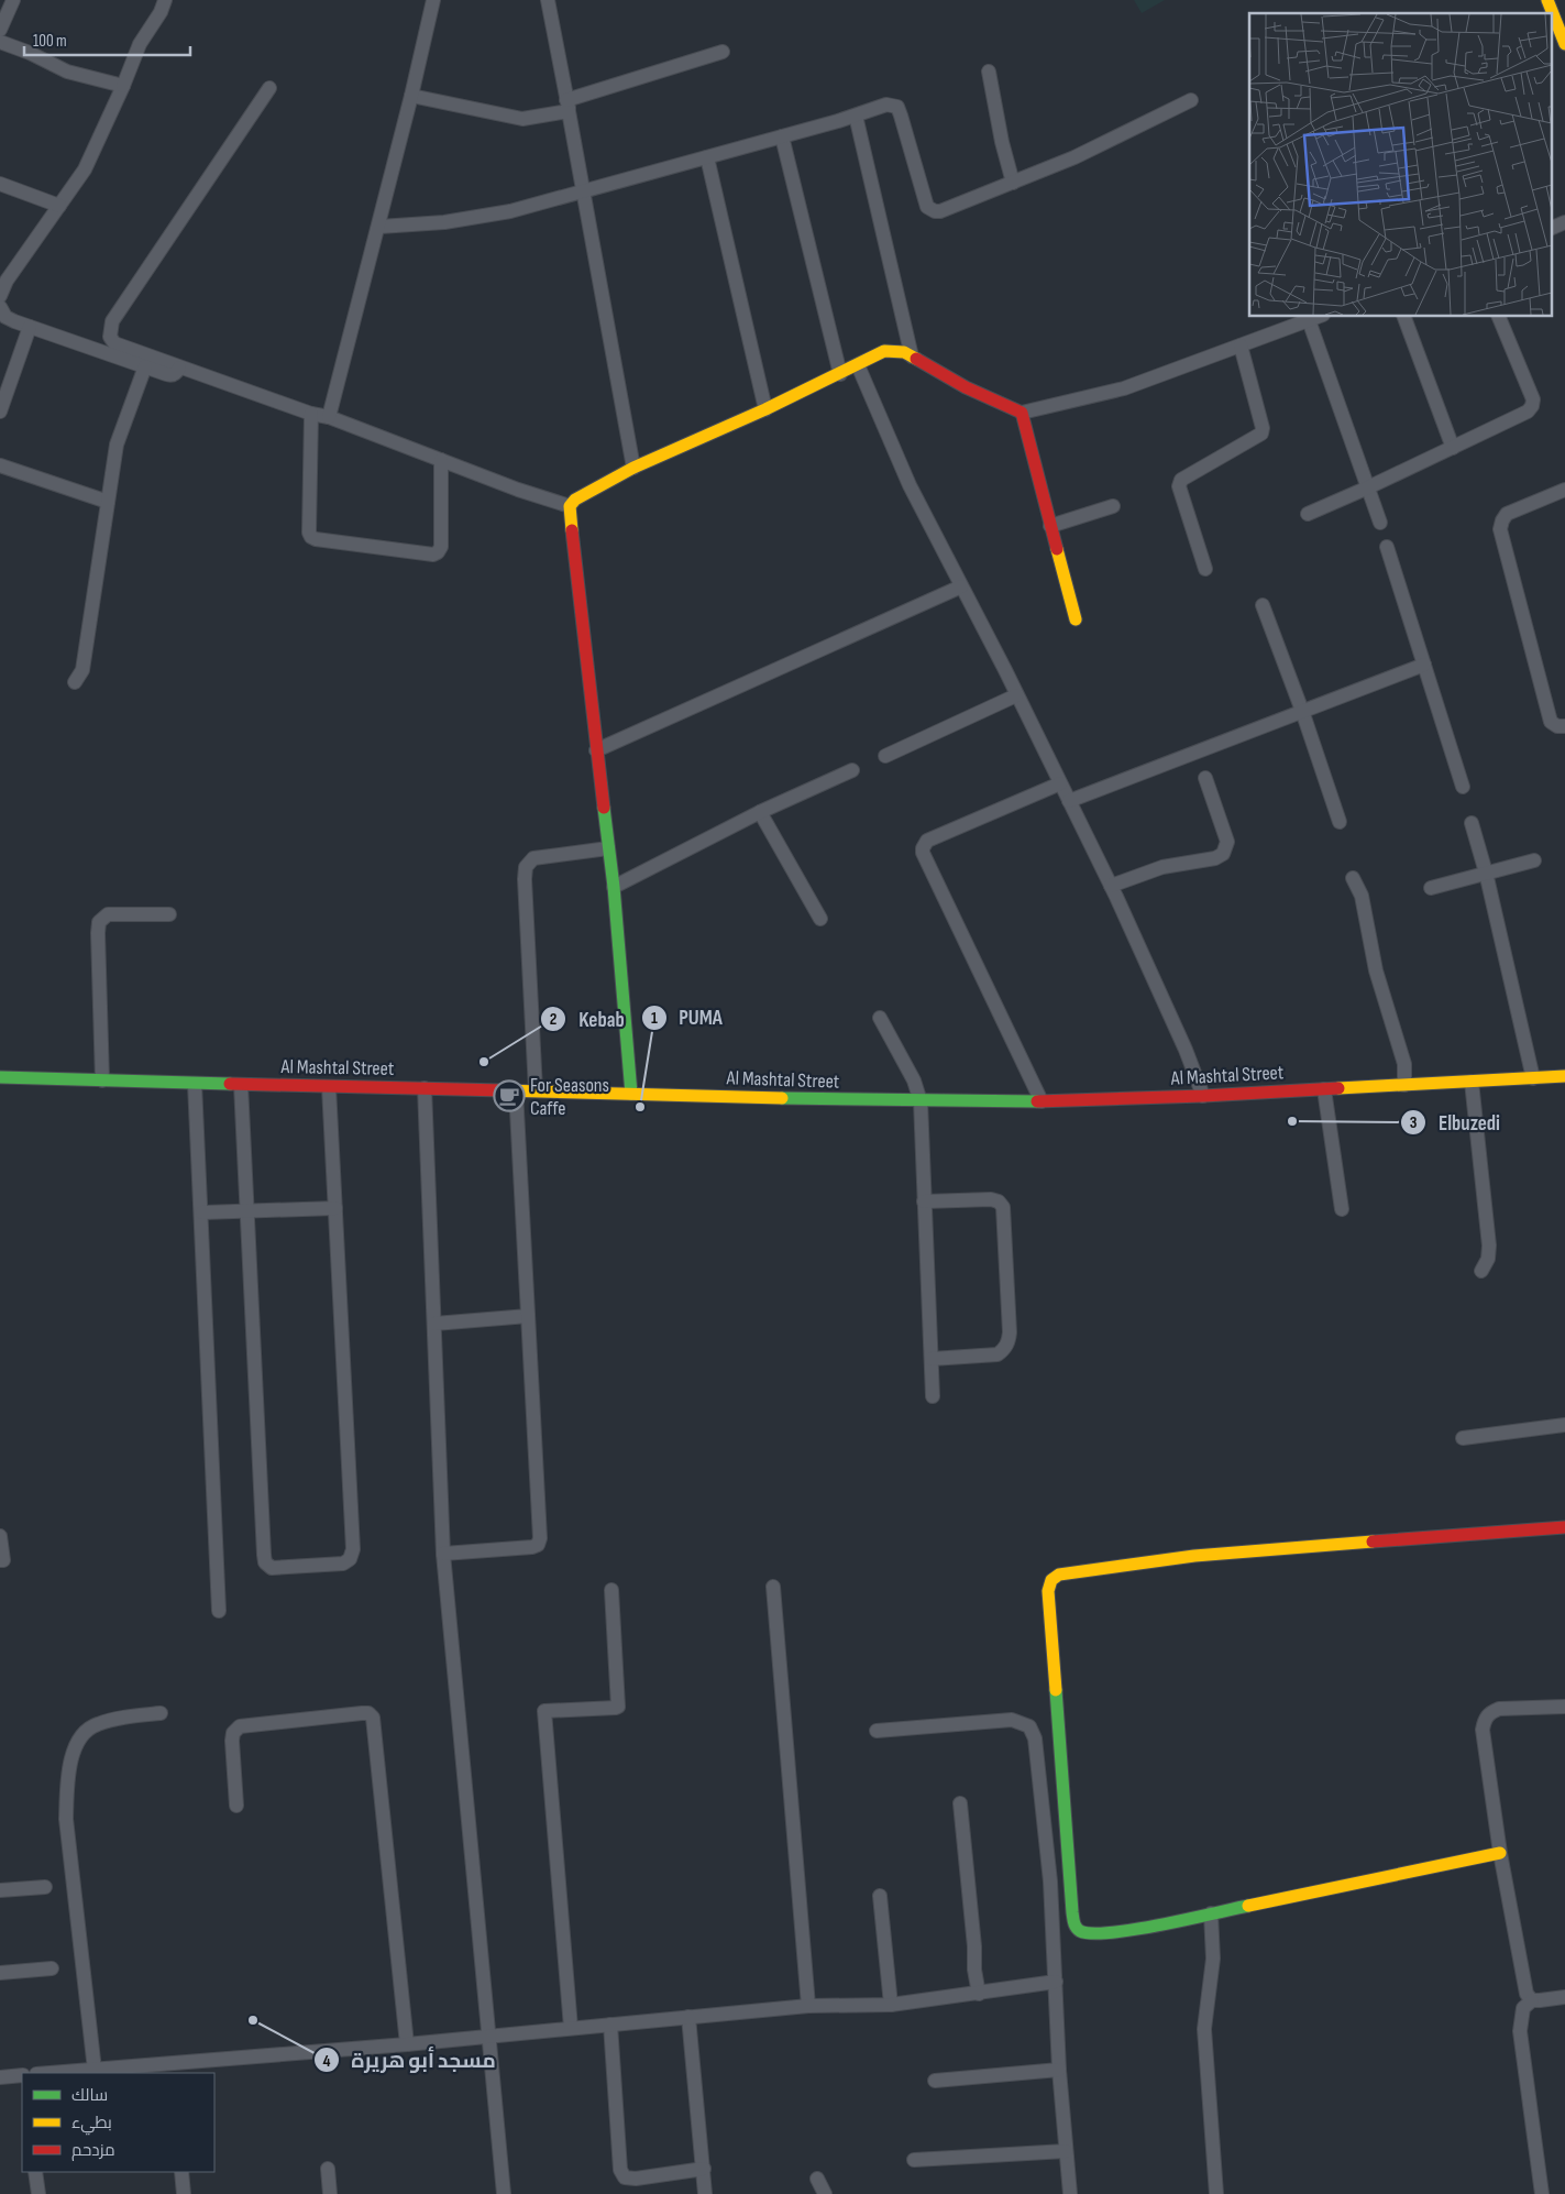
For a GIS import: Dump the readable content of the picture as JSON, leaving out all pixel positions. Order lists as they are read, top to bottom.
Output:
{
  "streets": {
    "main road": ["Al Mashtal Street"]
  },
  "places": {
    "other": [
      "Kebab",
      "PUMA",
      "Elbuzedi",
      "مسجد أبو هريرة"
    ],
    "cafe": ["For Seasons Caffe"]
  },
  "legend": ["سالك", "بطيء", "مزدحم"],
  "scale_bar": "100 m"
}
